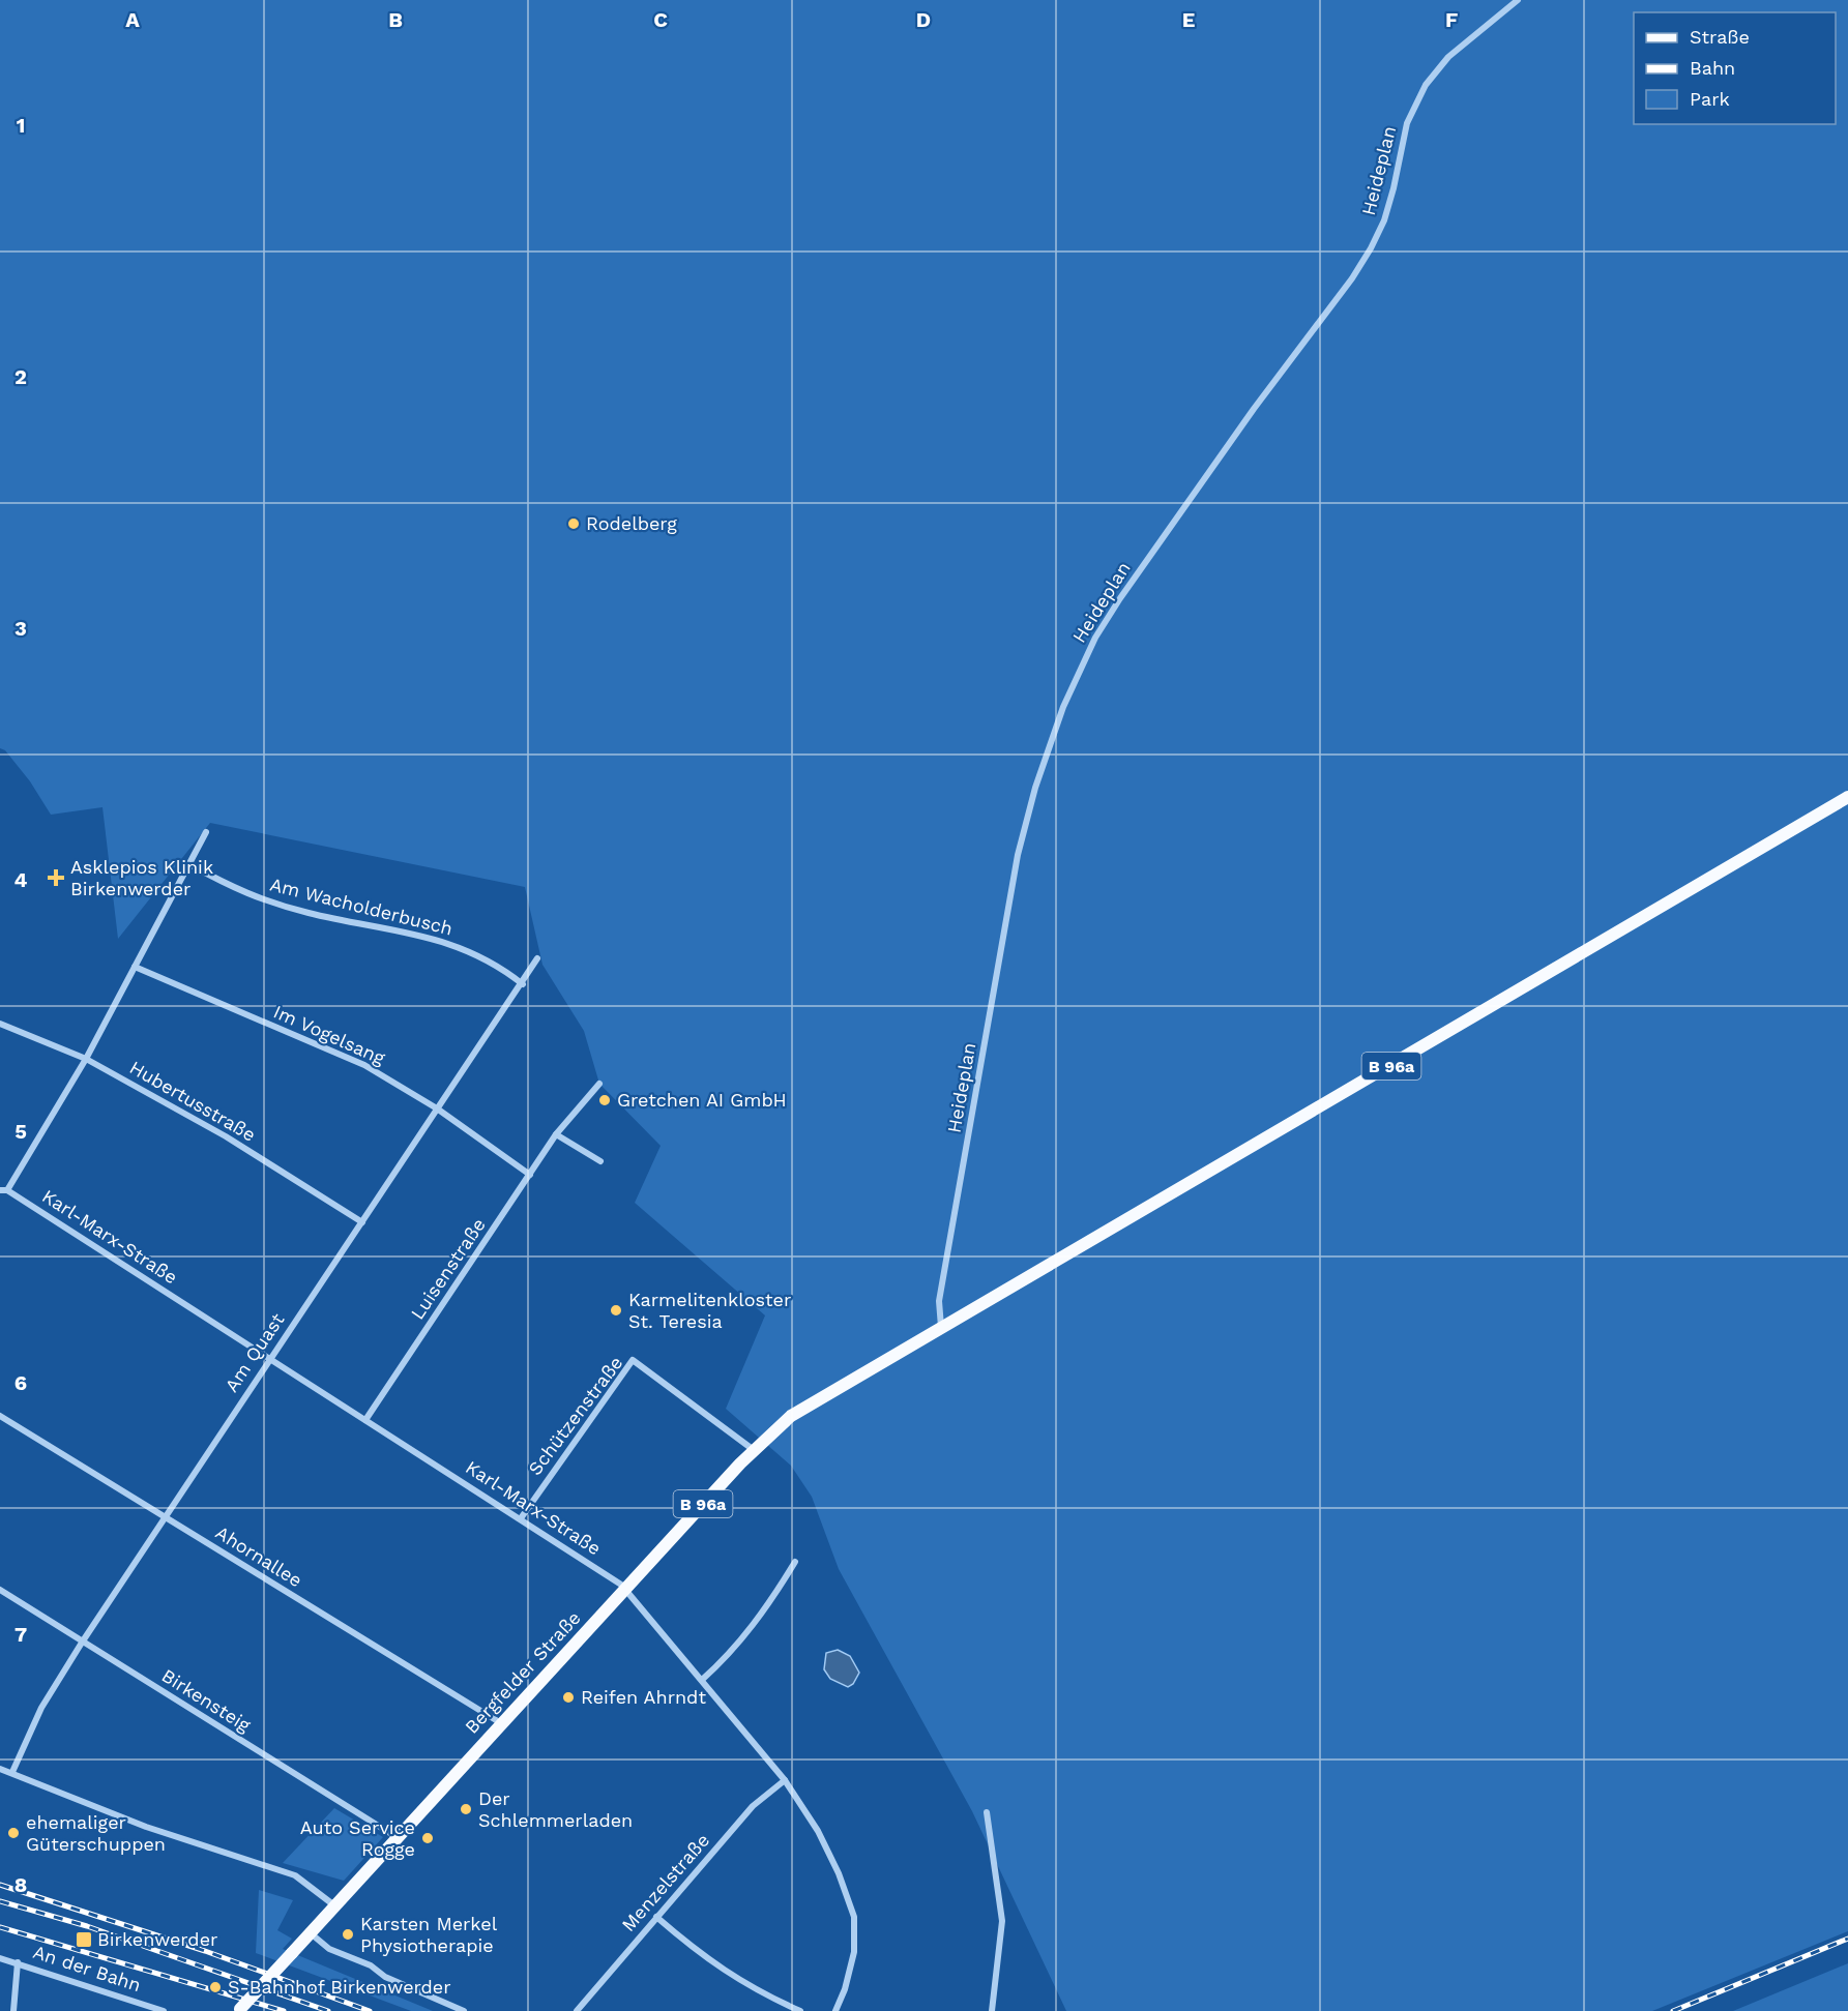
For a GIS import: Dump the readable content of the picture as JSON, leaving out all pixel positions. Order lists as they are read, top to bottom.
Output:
{
  "streets": {
    "main road": ["B 96a", "Bergfelder Straße"],
    "street": [
      "Heideplan",
      "Am Wacholderbusch",
      "Im Vogelsang",
      "Hubertusstraße",
      "Karl-Marx-Straße",
      "Luisenstraße",
      "Am Quast",
      "Schützenstraße",
      "Ahornallee",
      "Birkensteig",
      "Menzelstraße",
      "An der Bahn"
    ]
  },
  "crossings": [
    ["Heideplan", "B 96a"],
    ["Heideplan", "Bergfelder Straße"],
    ["Am Wacholderbusch", "Am Quast"],
    ["Im Vogelsang", "Luisenstraße"],
    ["Im Vogelsang", "Am Quast"],
    ["B 96a", "Bergfelder Straße"],
    ["Hubertusstraße", "Am Quast"],
    ["Karl-Marx-Straße", "Luisenstraße"],
    ["Karl-Marx-Straße", "Am Quast"],
    ["Karl-Marx-Straße", "Schützenstraße"],
    ["Karl-Marx-Straße", "Bergfelder Straße"],
    ["Karl-Marx-Straße", "Menzelstraße"],
    ["Am Quast", "Ahornallee"],
    ["Am Quast", "Birkensteig"],
    ["Schützenstraße", "Bergfelder Straße"],
    ["Ahornallee", "Bergfelder Straße"],
    ["Bergfelder Straße", "Birkensteig"]
  ],
  "places": {
    "other": [
      "Rodelberg",
      "Gretchen AI GmbH",
      "Karmelitenkloster St. Teresia",
      "Reifen Ahrndt",
      "Der Schlemmerladen",
      "ehemaliger Güterschuppen",
      "Auto Service Rogge",
      "Karsten Merkel Physiotherapie",
      "S-Bahnhof Birkenwerder"
    ],
    "health": ["Asklepios Klinik Birkenwerder"],
    "transit": ["Birkenwerder"]
  },
  "legend": ["Straße", "Bahn", "Park"],
  "grid": {
    "columns": [
      "A",
      "B",
      "C",
      "D",
      "E",
      "F"
    ],
    "rows": [
      "1",
      "2",
      "3",
      "4",
      "5",
      "6",
      "7",
      "8"
    ]
  }
}
